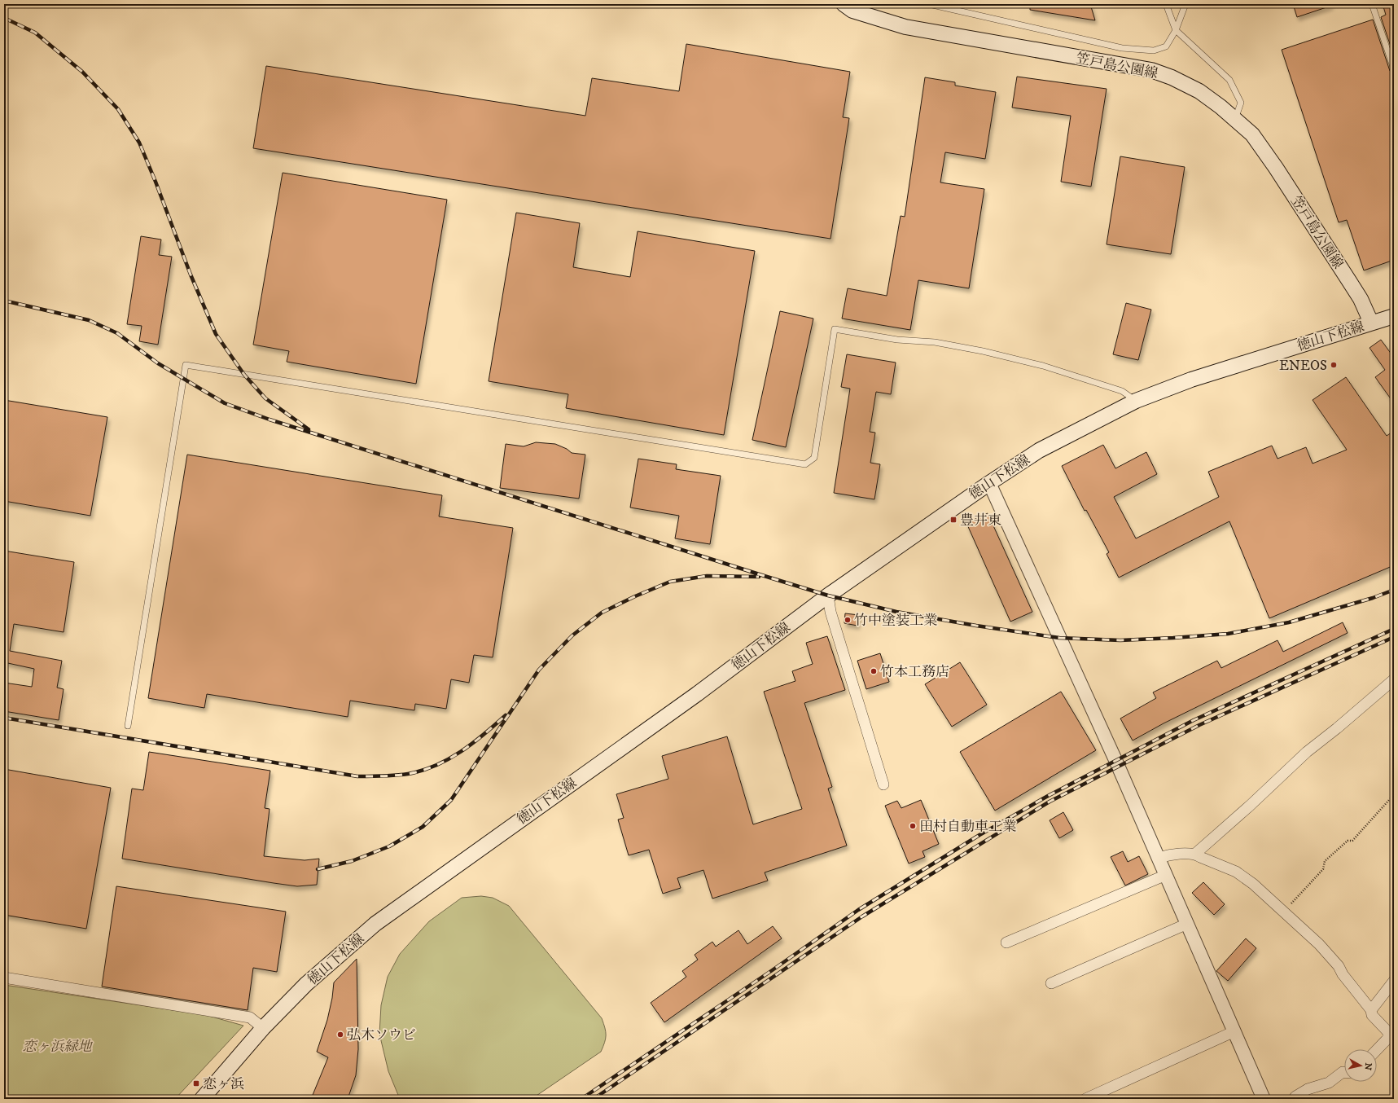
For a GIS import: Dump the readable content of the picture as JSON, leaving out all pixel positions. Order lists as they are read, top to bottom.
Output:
{
  "streets": {
    "main road": ["笠戸島公園線", "徳山下松線"]
  },
  "crossings": [
    ["笠戸島公園線", "徳山下松線"]
  ],
  "parks": ["恋ヶ浜緑地"],
  "places": {
    "other": [
      "ENEOS",
      "竹中塗装工業",
      "竹本工務店",
      "田村自動車工業",
      "弘木ソウビ"
    ],
    "transit": ["豊井東", "恋ヶ浜"]
  },
  "north": "right"
}
